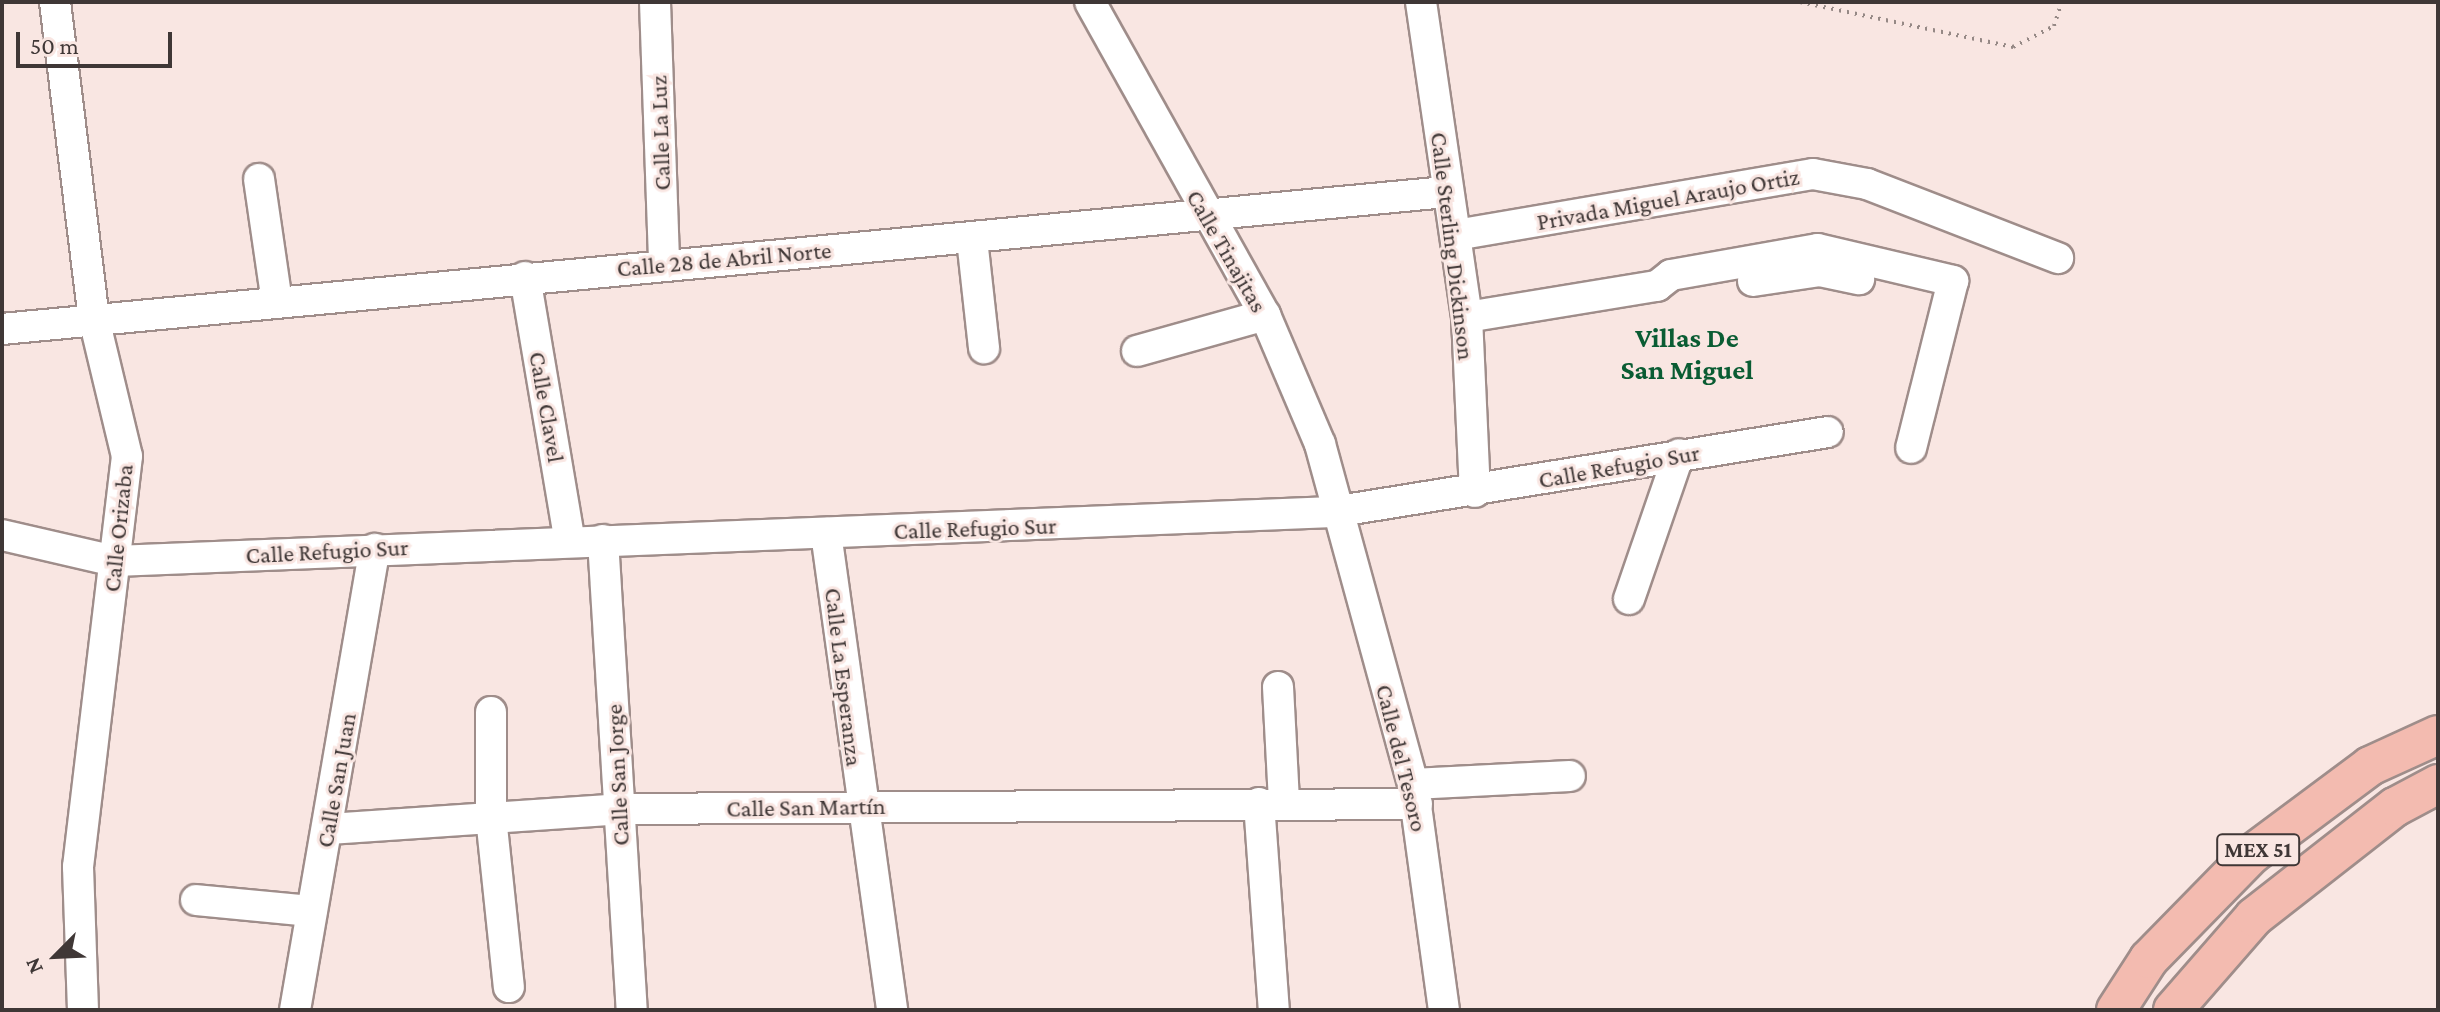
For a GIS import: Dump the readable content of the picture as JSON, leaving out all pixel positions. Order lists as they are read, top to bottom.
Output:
{
  "streets": {
    "main road": ["MEX 51"],
    "street": [
      "Calle La Luz",
      "Privada Miguel Araujo Ortiz",
      "Calle Sterling Dickinson",
      "Calle Tinajitas",
      "Calle 28 de Abril Norte",
      "Calle Clavel",
      "Calle Refugio Sur",
      "Calle Orizaba",
      "Calle La Esperanza",
      "Calle del Tesoro",
      "Calle San Jorge",
      "Calle San Juan",
      "Calle San Martín"
    ]
  },
  "crossings": [
    ["Calle La Luz", "Calle 28 de Abril Norte"],
    ["Privada Miguel Araujo Ortiz", "Calle Sterling Dickinson"],
    ["Calle Sterling Dickinson", "Calle 28 de Abril Norte"],
    ["Calle Sterling Dickinson", "Calle Refugio Sur"],
    ["Calle Tinajitas", "Calle 28 de Abril Norte"],
    ["Calle Tinajitas", "Calle Refugio Sur"],
    ["Calle Tinajitas", "Calle del Tesoro"],
    ["Calle 28 de Abril Norte", "Calle Clavel"],
    ["Calle 28 de Abril Norte", "Calle Orizaba"],
    ["Calle Clavel", "Calle Refugio Sur"],
    ["Calle Refugio Sur", "Calle Orizaba"],
    ["Calle Refugio Sur", "Calle La Esperanza"],
    ["Calle Refugio Sur", "Calle del Tesoro"],
    ["Calle Refugio Sur", "Calle San Jorge"],
    ["Calle Refugio Sur", "Calle San Juan"],
    ["Calle La Esperanza", "Calle San Martín"],
    ["Calle del Tesoro", "Calle San Martín"],
    ["Calle San Jorge", "Calle San Martín"],
    ["Calle San Juan", "Calle San Martín"]
  ],
  "districts": ["Villas De San Miguel"],
  "scale_bar": "50 m",
  "north": "bottom left"
}
